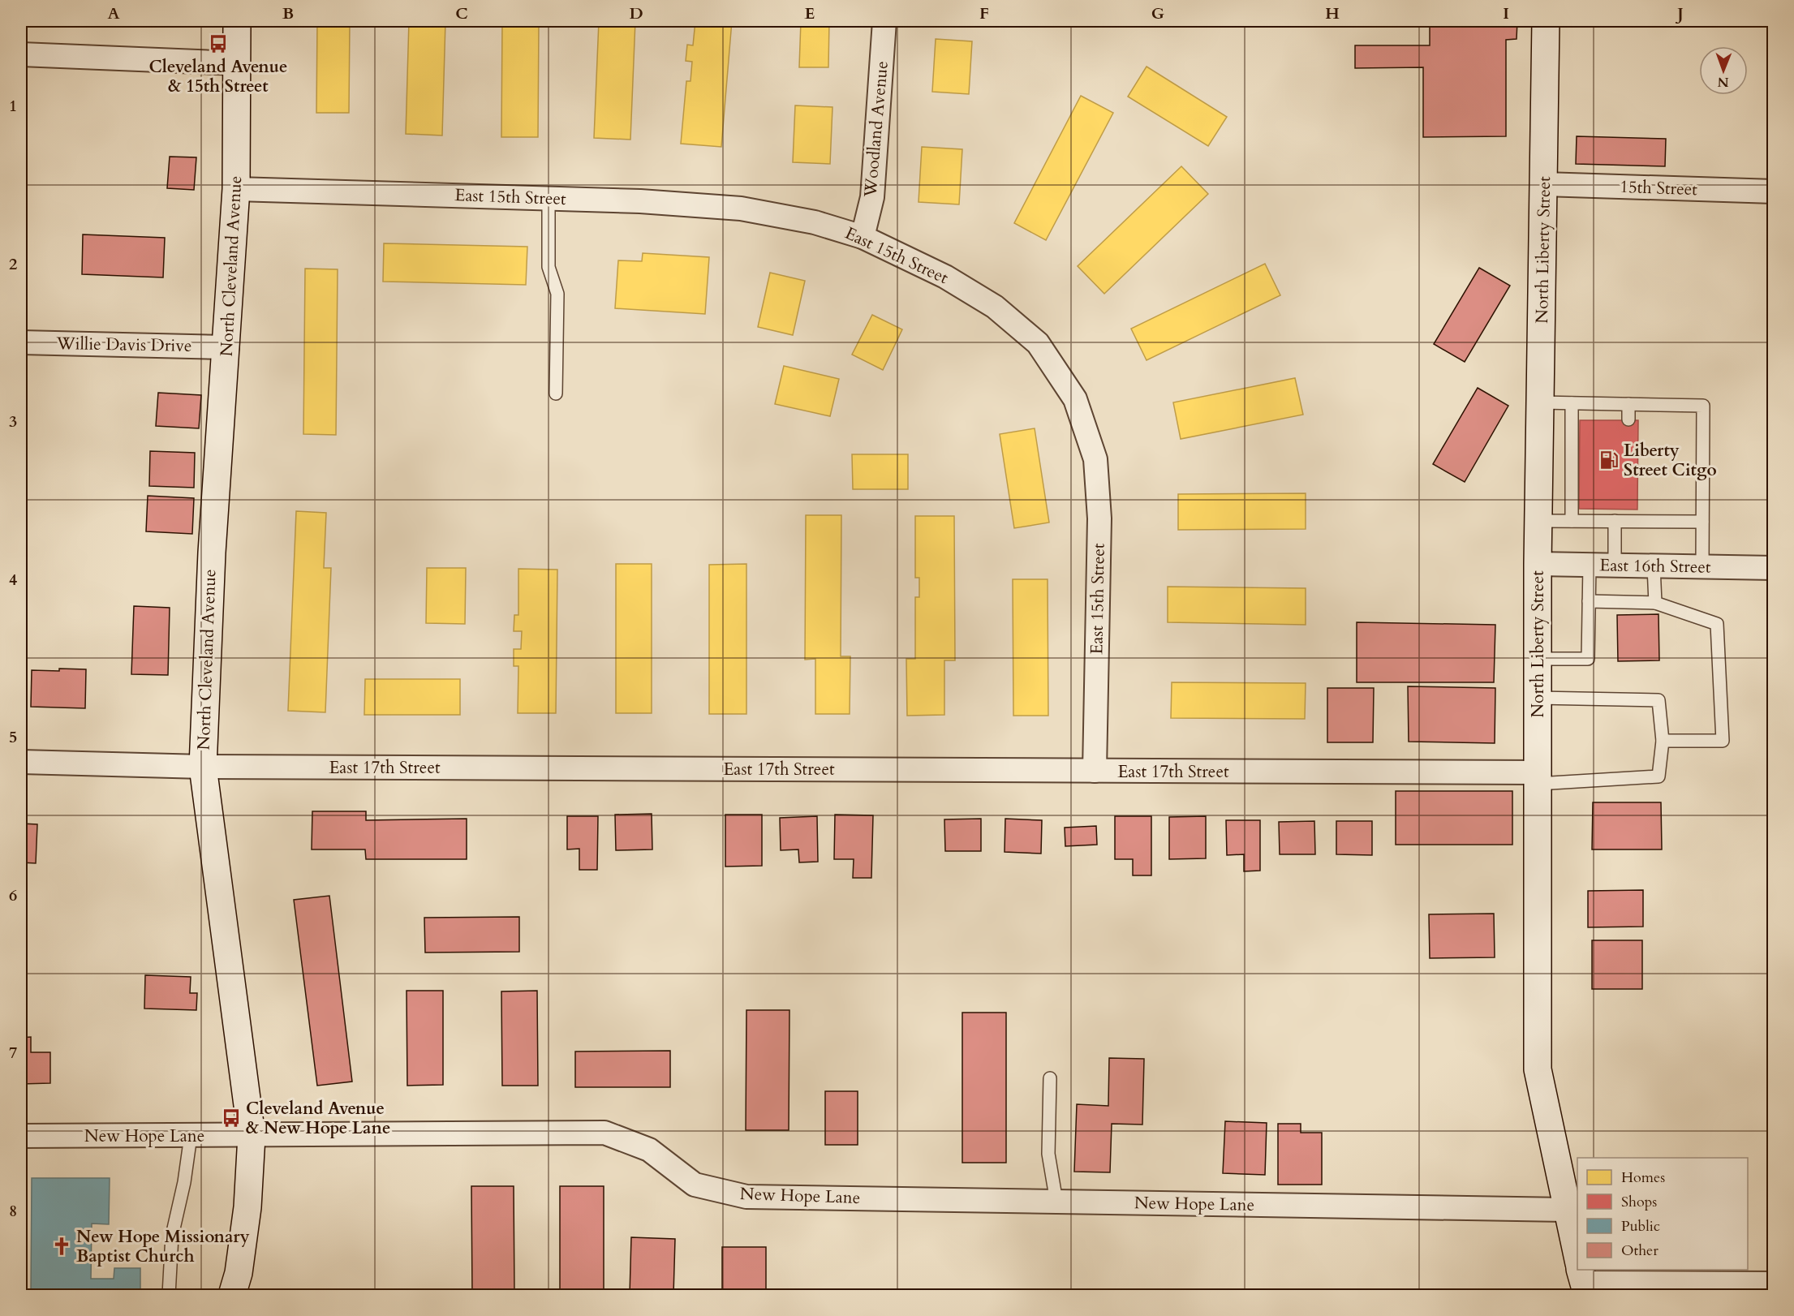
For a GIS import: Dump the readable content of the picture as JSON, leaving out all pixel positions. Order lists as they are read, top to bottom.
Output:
{
  "streets": {
    "street": [
      "Woodland Avenue",
      "15th Street",
      "East 15th Street",
      "North Liberty Street",
      "North Cleveland Avenue",
      "Willie Davis Drive",
      "East 16th Street",
      "East 17th Street",
      "New Hope Lane"
    ]
  },
  "crossings": [
    ["Woodland Avenue", "East 15th Street"],
    ["15th Street", "North Liberty Street"],
    ["East 15th Street", "North Cleveland Avenue"],
    ["East 15th Street", "East 17th Street"],
    ["North Liberty Street", "East 16th Street"],
    ["North Liberty Street", "East 17th Street"],
    ["North Liberty Street", "New Hope Lane"],
    ["North Cleveland Avenue", "Willie Davis Drive"],
    ["North Cleveland Avenue", "East 17th Street"],
    ["North Cleveland Avenue", "New Hope Lane"]
  ],
  "places": {
    "bus stop": ["Cleveland Avenue & 15th Street", "Cleveland Avenue & New Hope Lane"],
    "fuel station": ["Liberty Street Citgo"],
    "church": ["New Hope Missionary Baptist Church"]
  },
  "legend": [
    "Homes",
    "Shops",
    "Public",
    "Other"
  ],
  "north": "bottom",
  "grid": {
    "columns": [
      "A",
      "B",
      "C",
      "D",
      "E",
      "F",
      "G",
      "H",
      "I",
      "J"
    ],
    "rows": [
      "1",
      "2",
      "3",
      "4",
      "5",
      "6",
      "7",
      "8"
    ]
  }
}
